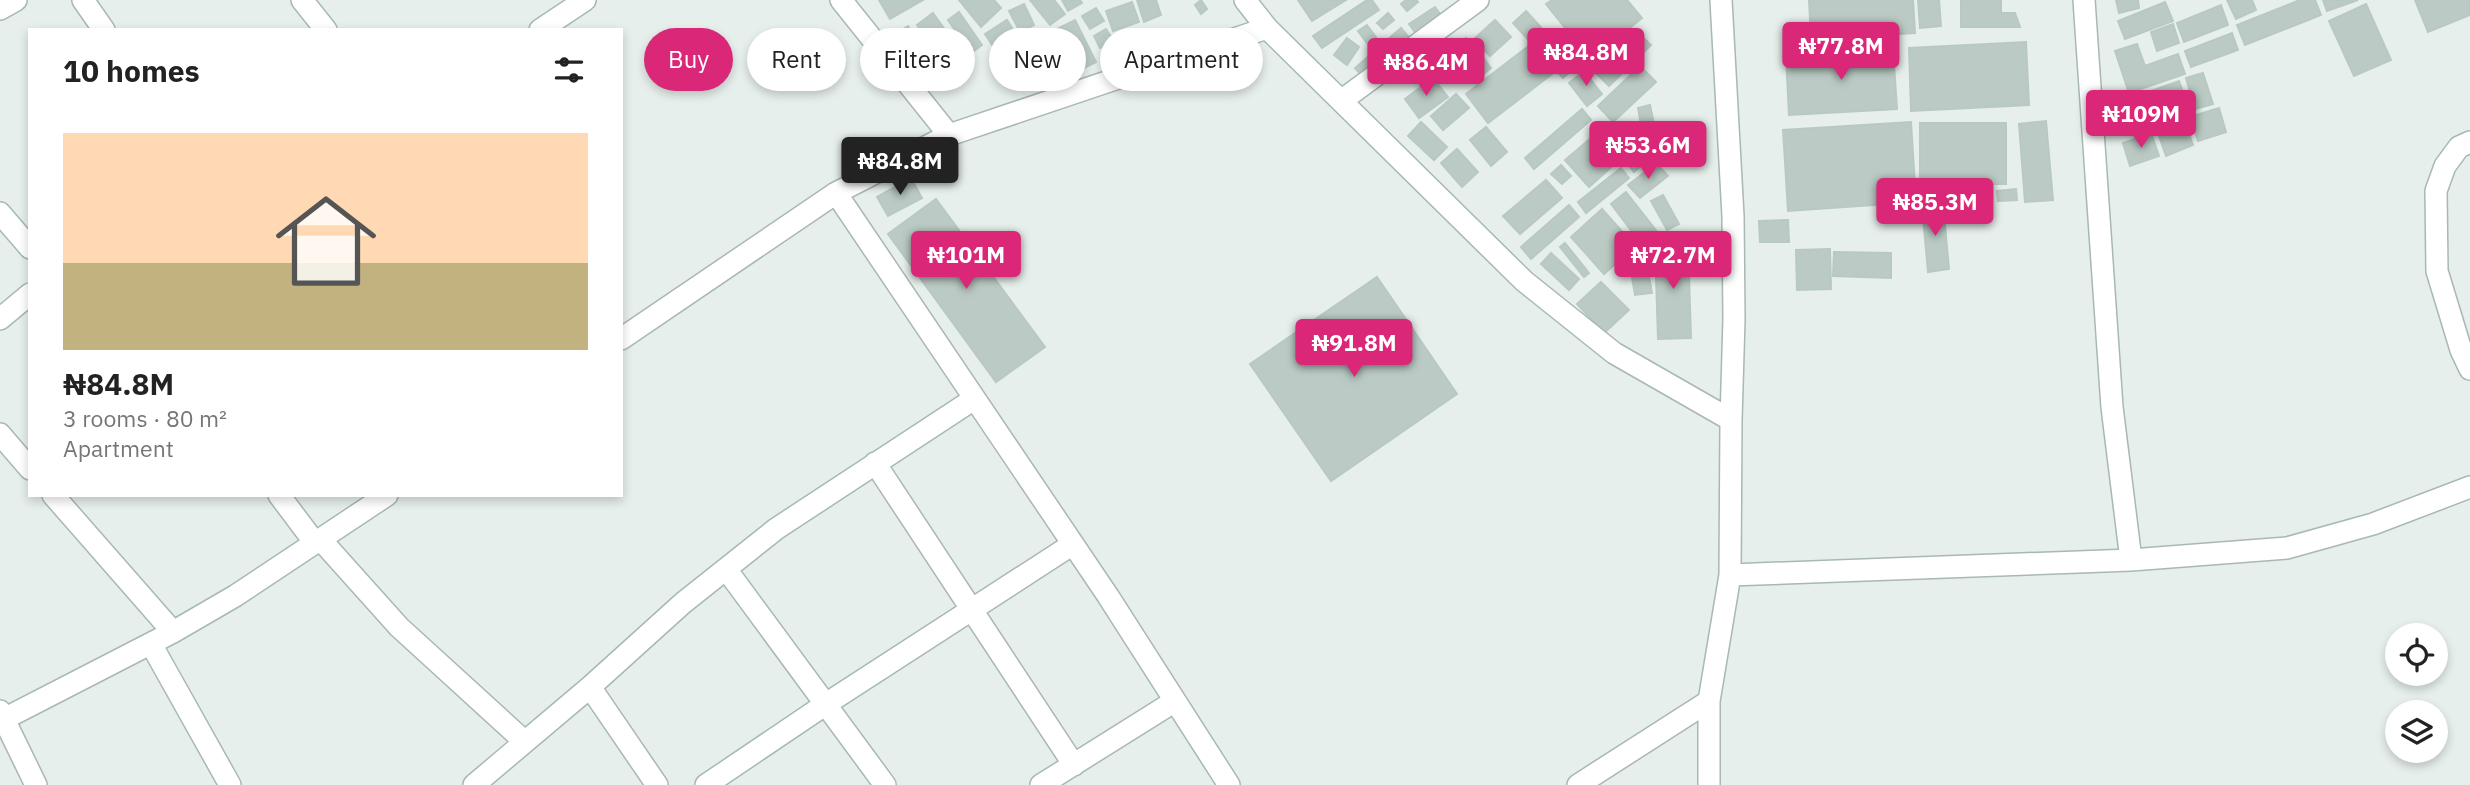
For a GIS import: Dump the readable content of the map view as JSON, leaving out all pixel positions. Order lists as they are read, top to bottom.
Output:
{
  "page": {
    "price": [
      "₦77.8M",
      "₦84.8M",
      "₦86.4M",
      "₦109M",
      "₦53.6M",
      "₦84.8M",
      "₦85.3M",
      "₦101M",
      "₦72.7M",
      "₦91.8M"
    ],
    "chip": [
      "Buy",
      "Rent",
      "Filters",
      "New",
      "Apartment"
    ],
    "heading": "10 homes",
    "list": [
      {
        "name": "₦84.8M",
        "note": "3 rooms · 80 m² · Apartment"
      }
    ]
  }
}
